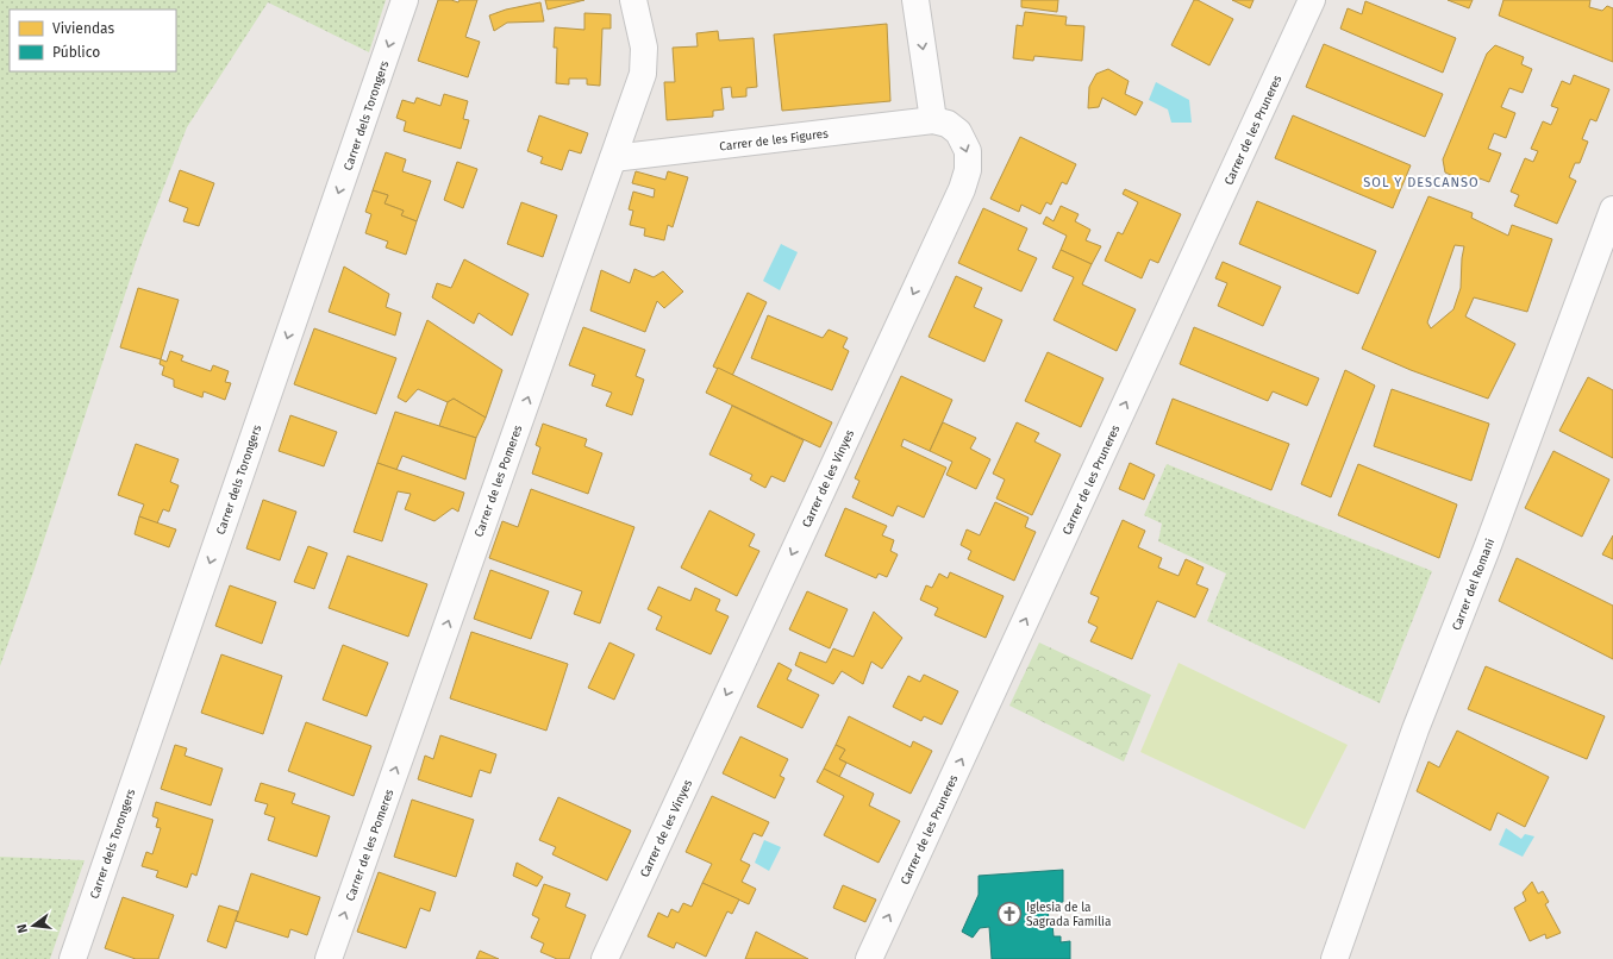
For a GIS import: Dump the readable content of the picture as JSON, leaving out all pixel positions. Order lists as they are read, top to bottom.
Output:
{
  "streets": {
    "street": [
      "Carrer dels Torongers",
      "Carrer de les Pruneres",
      "Carrer de les Figures",
      "Carrer de les Vinyes",
      "Carrer de les Pomeres",
      "Carrer del Romani"
    ]
  },
  "crossings": [
    ["Carrer de les Figures", "Carrer de les Vinyes"],
    ["Carrer de les Figures", "Carrer de les Pomeres"]
  ],
  "one_way": [
    "Carrer dels Torongers",
    "Carrer de les Pruneres",
    "Carrer de les Vinyes",
    "Carrer de les Pomeres"
  ],
  "districts": ["SOL Y DESCANSO"],
  "places": {
    "church": ["Iglesia de la Sagrada Familia"]
  },
  "legend": ["Viviendas", "Público"],
  "north": "left"
}
